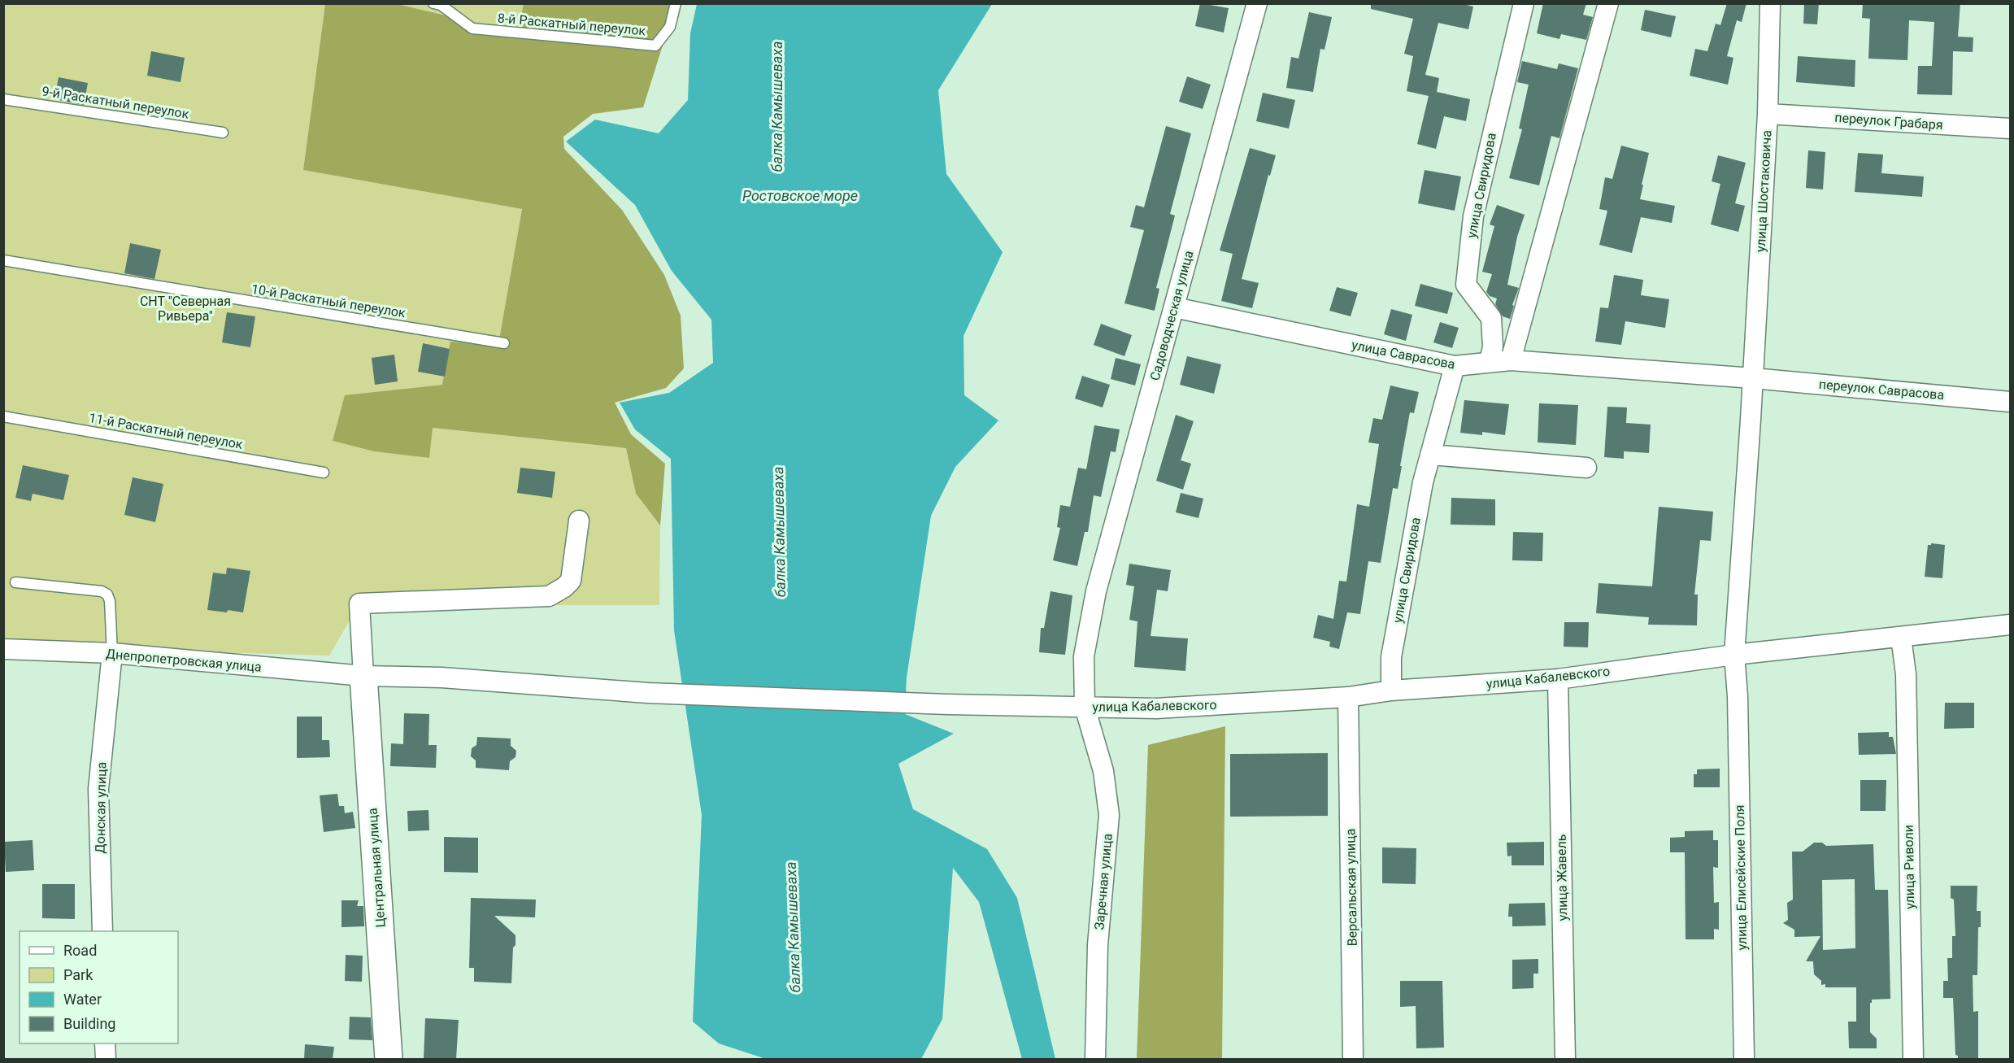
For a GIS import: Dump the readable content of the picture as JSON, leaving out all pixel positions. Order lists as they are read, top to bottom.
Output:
{
  "streets": {
    "street": [
      "переулок Грабаря",
      "улица Свиридова",
      "улица Шостаковича",
      "Садоводческая улица",
      "улица Саврасова",
      "переулок Саврасова",
      "Днепропетровская улица",
      "улица Кабалевского",
      "Донская улица",
      "улица Риволи",
      "Центральная улица",
      "улица Жавель",
      "улица Елисейские Поля",
      "Заречная улица",
      "Версальская улица"
    ],
    "lane": [
      "8-й Раскатный переулок",
      "9-й Раскатный переулок",
      "10-й Раскатный переулок",
      "11-й Раскатный переулок"
    ]
  },
  "crossings": [
    ["переулок Грабаря", "улица Шостаковича"],
    ["улица Свиридова", "улица Саврасова"],
    ["улица Свиридова", "улица Кабалевского"],
    ["улица Шостаковича", "улица Саврасова"],
    ["улица Шостаковича", "переулок Саврасова"],
    ["улица Шостаковича", "улица Кабалевского"],
    ["улица Шостаковича", "улица Елисейские Поля"],
    ["Садоводческая улица", "улица Саврасова"],
    ["Садоводческая улица", "улица Кабалевского"],
    ["Садоводческая улица", "Заречная улица"],
    ["улица Саврасова", "переулок Саврасова"],
    ["Днепропетровская улица", "улица Кабалевского"],
    ["Днепропетровская улица", "Донская улица"],
    ["Днепропетровская улица", "Центральная улица"],
    ["улица Кабалевского", "улица Риволи"],
    ["улица Кабалевского", "улица Жавель"],
    ["улица Кабалевского", "улица Елисейские Поля"],
    ["улица Кабалевского", "Заречная улица"],
    ["улица Кабалевского", "Версальская улица"]
  ],
  "water": ["балка Камышеваха", "Ростовское море"],
  "parks": ["СНТ \"Северная Ривьера\""],
  "legend": [
    "Road",
    "Park",
    "Water",
    "Building"
  ]
}
